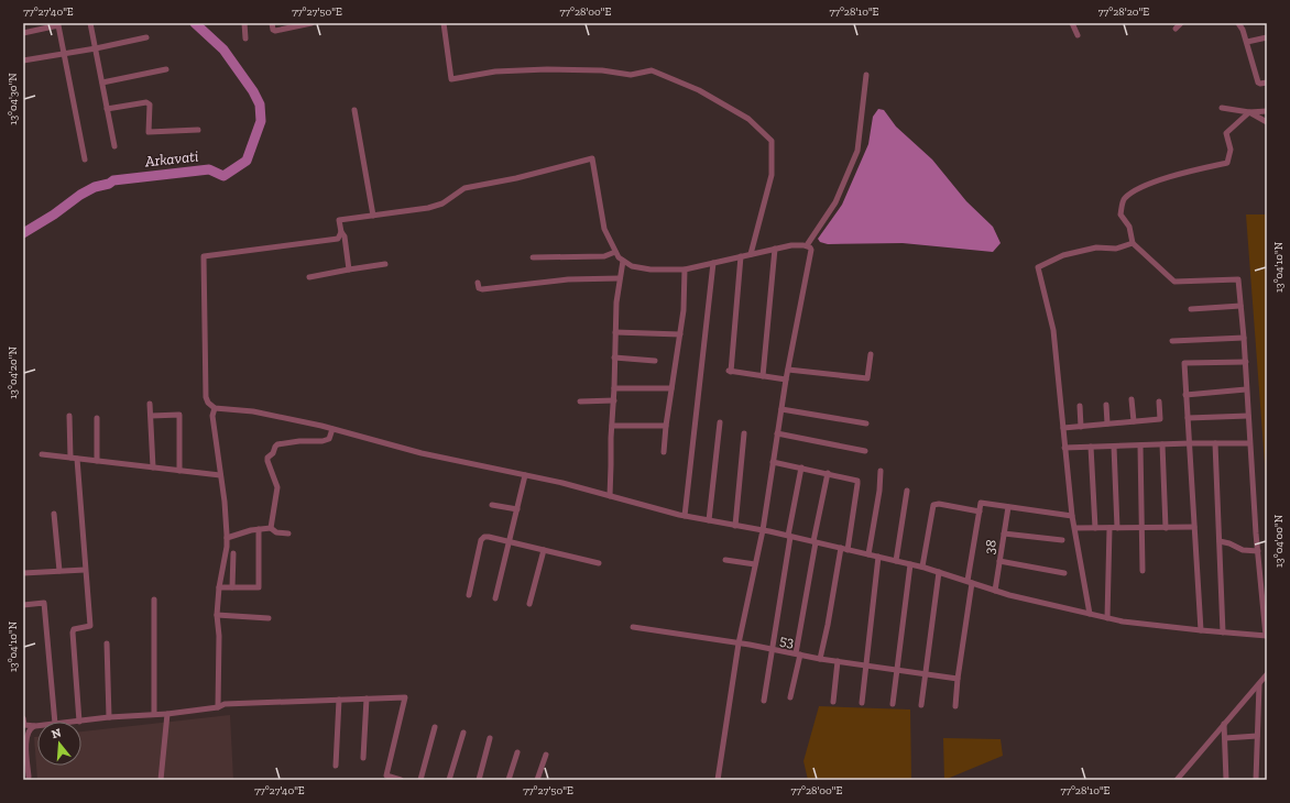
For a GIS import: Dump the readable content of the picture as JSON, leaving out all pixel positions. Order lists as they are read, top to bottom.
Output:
{
  "streets": {
    "street": ["38", "53"]
  },
  "water": ["Arkavati"],
  "north": "top",
  "coordinates": [
    "77°27'40\"E",
    "77°27'50\"E",
    "77°28'00\"E",
    "77°28'10\"E",
    "77°28'20\"E",
    "13°04'30\"N",
    "13°04'10\"N",
    "13°04'20\"N",
    "13°04'00\"N"
  ]
}
